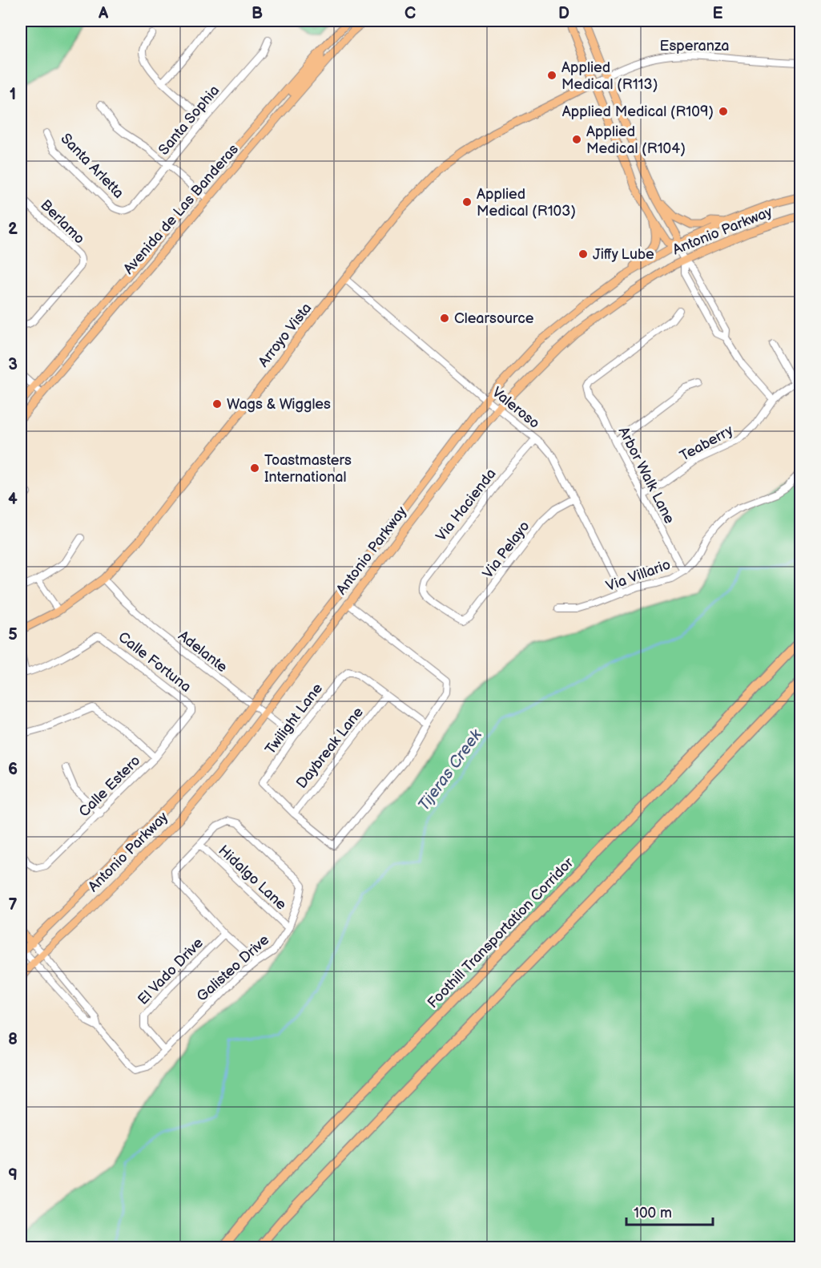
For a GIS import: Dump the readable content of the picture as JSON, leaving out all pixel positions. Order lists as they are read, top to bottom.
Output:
{
  "streets": {
    "highway": ["Foothill Transportation Corridor"],
    "main road": ["Avenida de Las Banderas", "Antonio Parkway", "Arroyo Vista"],
    "street": [
      "Esperanza",
      "Santa Sophia",
      "Santa Arletta",
      "Berlamo",
      "Valeroso",
      "Teaberry",
      "Arbor Walk Lane",
      "Via Hacienda",
      "Via Pelayo",
      "Via Villario",
      "Adelante",
      "Calle Fortuna",
      "Twilight Lane",
      "Daybreak Lane",
      "Calle Estero",
      "Hidalgo Lane",
      "Galisteo Drive",
      "El Vado Drive"
    ]
  },
  "crossings": [
    ["Esperanza", "Arroyo Vista"],
    ["Santa Sophia", "Santa Arletta"],
    ["Antonio Parkway", "Valeroso"],
    ["Antonio Parkway", "Adelante"],
    ["Arroyo Vista", "Valeroso"],
    ["Arroyo Vista", "Adelante"],
    ["Valeroso", "Via Hacienda"],
    ["Valeroso", "Via Pelayo"],
    ["Valeroso", "Via Villario"],
    ["Teaberry", "Arbor Walk Lane"],
    ["Arbor Walk Lane", "Via Villario"],
    ["Via Hacienda", "Via Pelayo"],
    ["Adelante", "Twilight Lane"],
    ["Calle Fortuna", "Calle Estero"],
    ["Twilight Lane", "Daybreak Lane"],
    ["Hidalgo Lane", "Galisteo Drive"],
    ["Galisteo Drive", "El Vado Drive"]
  ],
  "water": ["Tijeras Creek"],
  "places": [
    "Applied Medical (R113)",
    "Applied Medical (R109)",
    "Applied Medical (R104)",
    "Applied Medical (R103)",
    "Jiffy Lube",
    "Clearsource",
    "Wags & Wiggles",
    "Toastmasters International"
  ],
  "scale_bar": "100 m",
  "grid": {
    "columns": [
      "A",
      "B",
      "C",
      "D",
      "E"
    ],
    "rows": [
      "1",
      "2",
      "3",
      "4",
      "5",
      "6",
      "7",
      "8",
      "9"
    ]
  }
}
